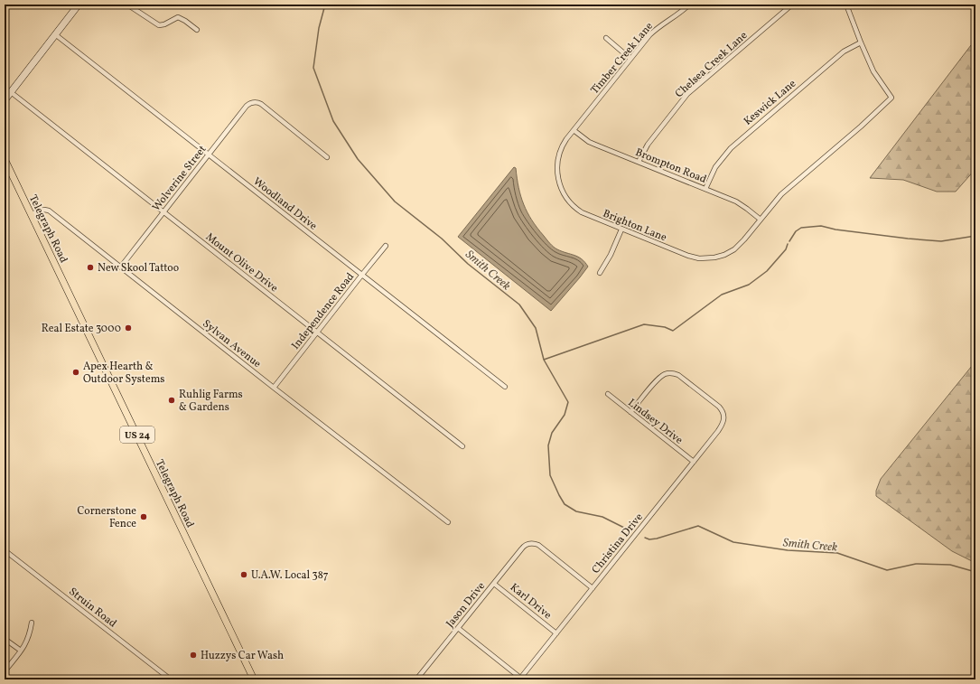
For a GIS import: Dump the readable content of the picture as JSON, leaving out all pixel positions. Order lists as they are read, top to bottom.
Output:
{
  "streets": {
    "main road": ["Telegraph Road", "US 24"],
    "street": [
      "Timber Creek Lane",
      "Chelsea Creek Lane",
      "Keswick Lane",
      "Brompton Road",
      "Wolverine Street",
      "Woodland Drive",
      "Brighton Lane",
      "Mount Olive Drive",
      "Independence Road",
      "Sylvan Avenue",
      "Lindsey Drive",
      "Christina Drive",
      "Karl Drive",
      "Jason Drive",
      "Struin Road"
    ]
  },
  "crossings": [
    ["Timber Creek Lane", "Brompton Road"],
    ["Timber Creek Lane", "Brighton Lane"],
    ["Chelsea Creek Lane", "Brompton Road"],
    ["Keswick Lane", "Brompton Road"],
    ["Keswick Lane", "Brighton Lane"],
    ["Brompton Road", "Brighton Lane"],
    ["Wolverine Street", "Woodland Drive"],
    ["Wolverine Street", "Mount Olive Drive"],
    ["Wolverine Street", "Sylvan Avenue"],
    ["Woodland Drive", "Independence Road"],
    ["Telegraph Road", "Sylvan Avenue"],
    ["Mount Olive Drive", "Independence Road"],
    ["Independence Road", "Sylvan Avenue"],
    ["Lindsey Drive", "Christina Drive"],
    ["Christina Drive", "Karl Drive"],
    ["Christina Drive", "Jason Drive"],
    ["Karl Drive", "Jason Drive"]
  ],
  "water": ["Smith Creek"],
  "places": [
    "New Skool Tattoo",
    "Real Estate 3000",
    "Apex Hearth & Outdoor Systems",
    "Ruhlig Farms & Gardens",
    "Cornerstone Fence",
    "U.A.W. Local 387",
    "Huzzys Car Wash"
  ]
}
